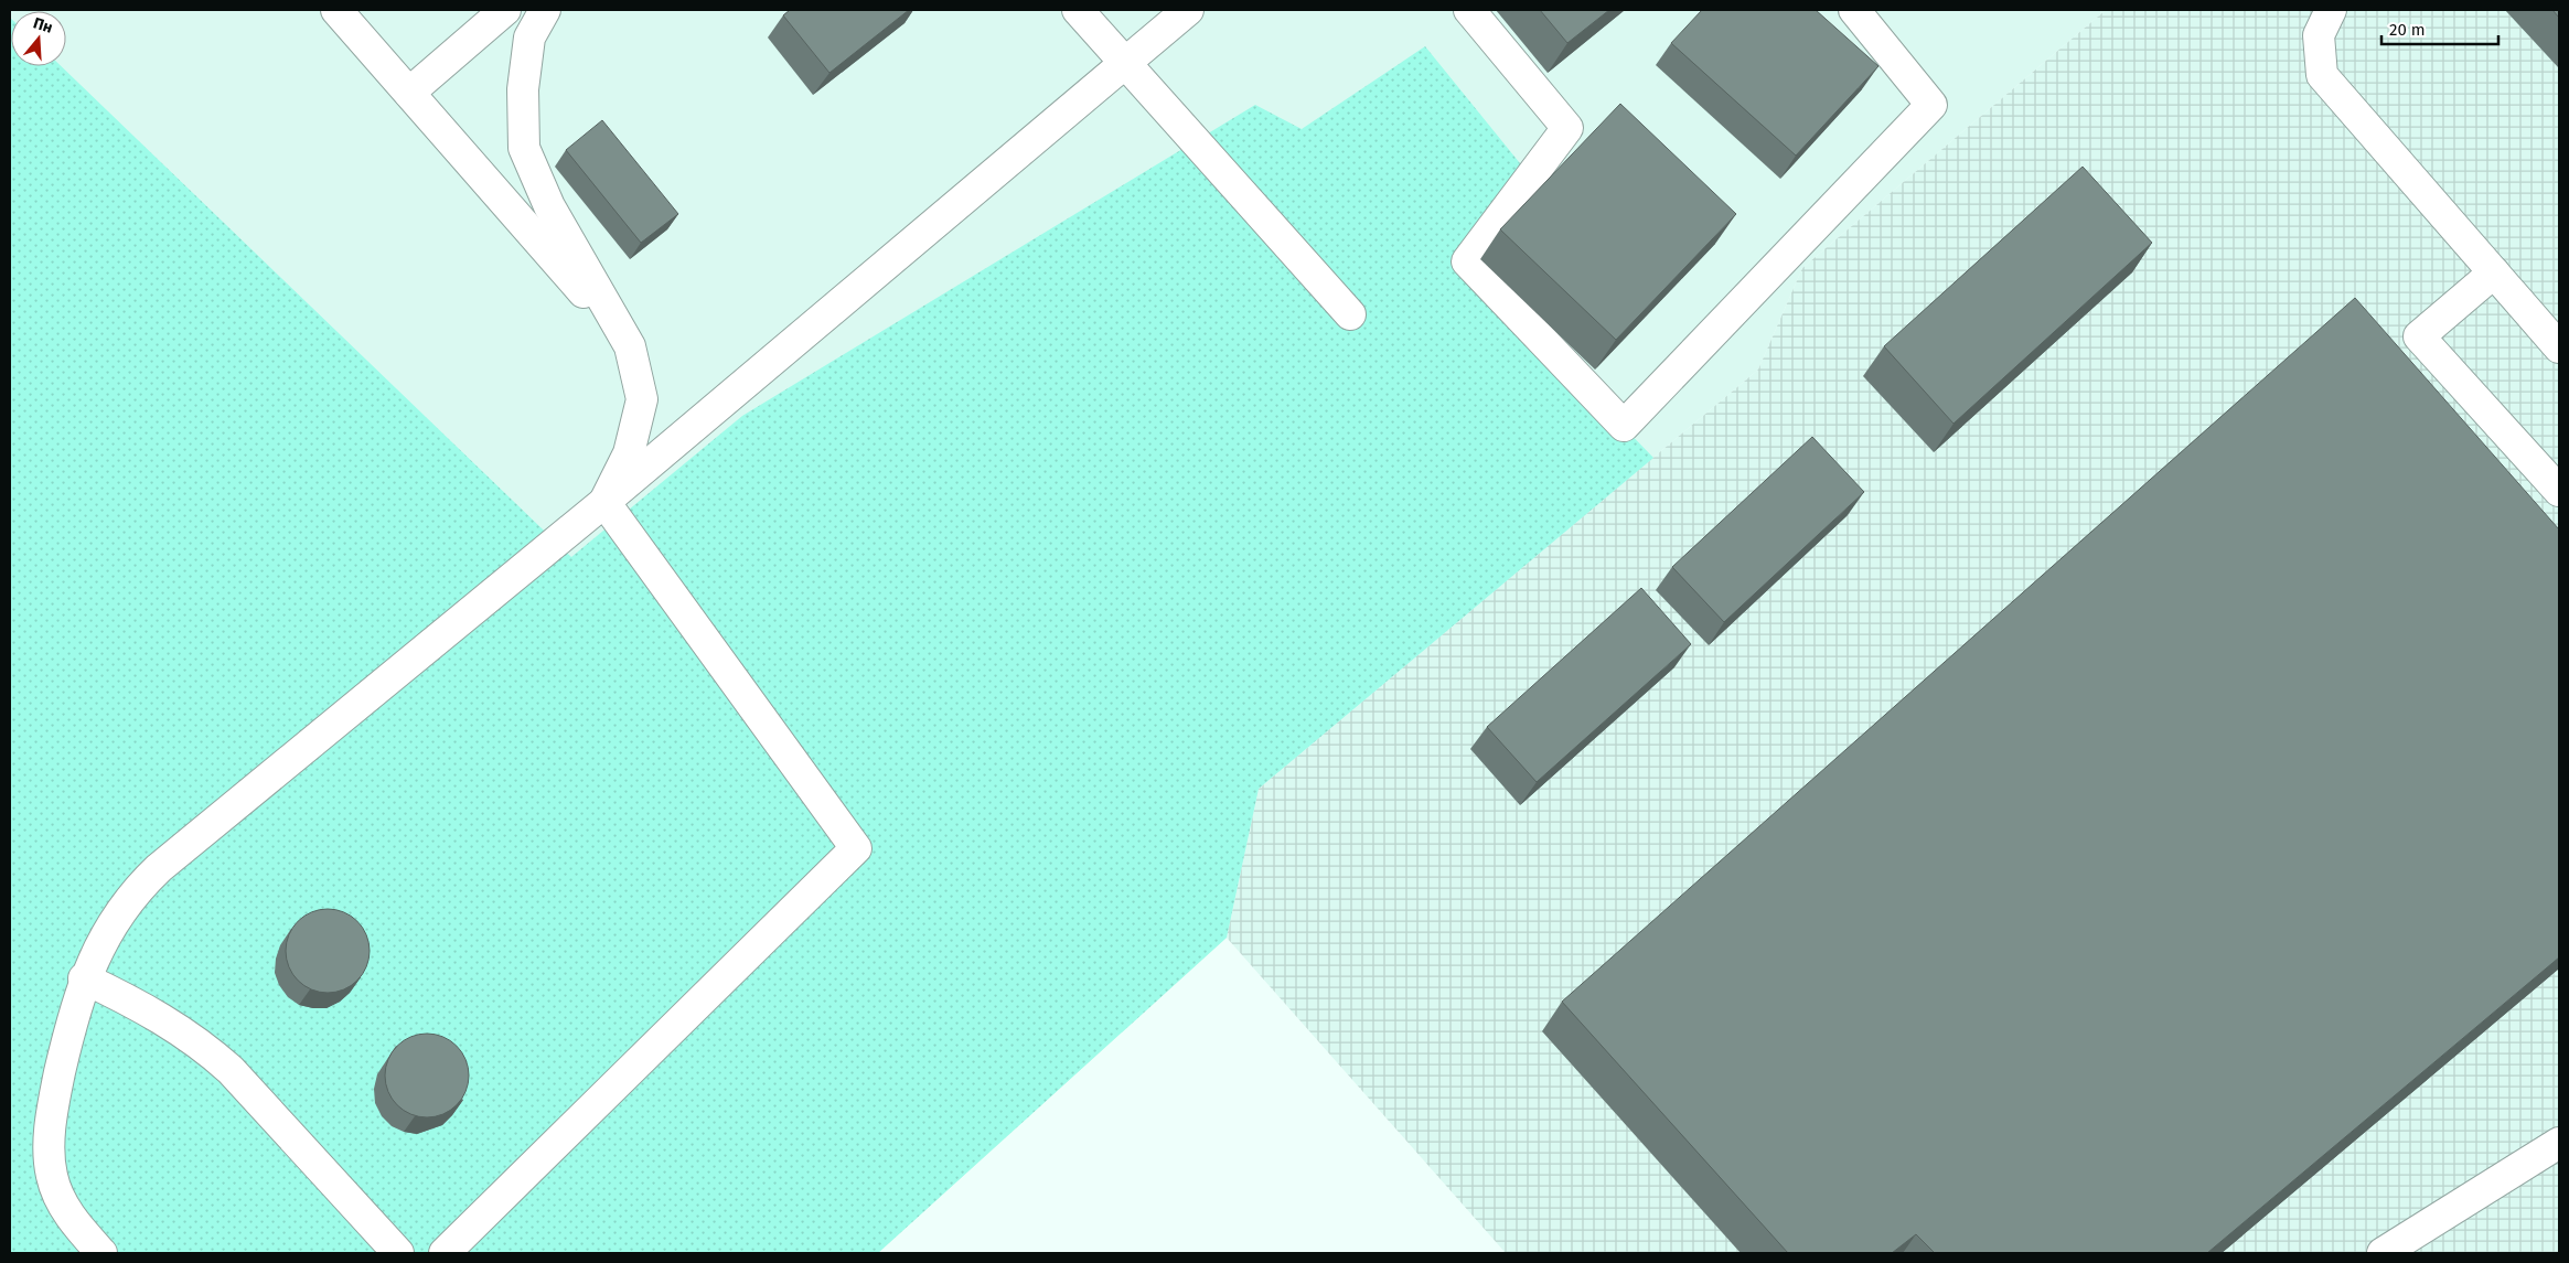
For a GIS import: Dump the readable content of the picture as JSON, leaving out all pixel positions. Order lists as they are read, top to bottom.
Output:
{
  "scale_bar": "20 m",
  "north": "top"
}
